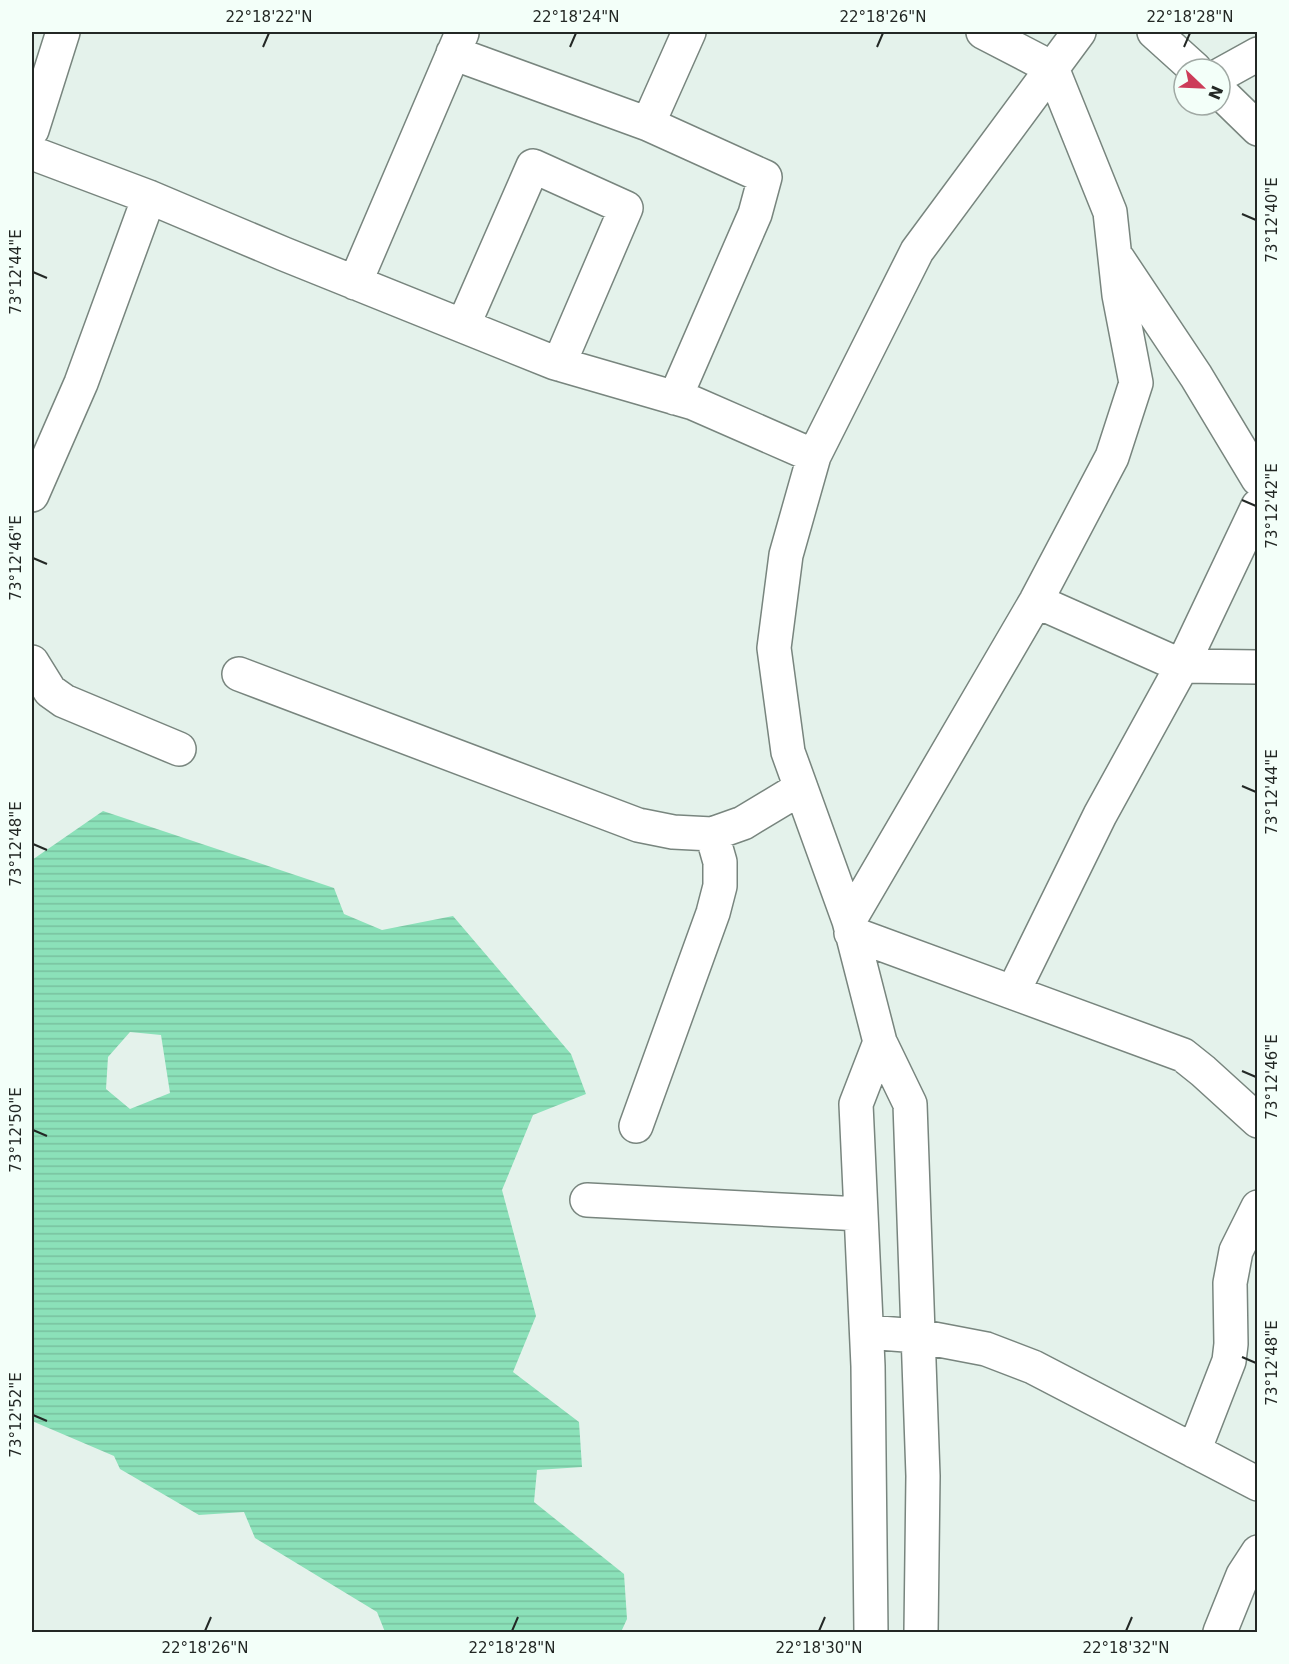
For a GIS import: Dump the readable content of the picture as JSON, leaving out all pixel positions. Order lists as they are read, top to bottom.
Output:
{
  "north": "bottom right",
  "coordinates": [
    "22°18'22\"N",
    "22°18'24\"N",
    "22°18'26\"N",
    "22°18'28\"N",
    "73°12'40\"E",
    "73°12'44\"E",
    "73°12'42\"E",
    "73°12'46\"E",
    "73°12'48\"E",
    "73°12'50\"E",
    "73°12'52\"E",
    "22°18'30\"N",
    "22°18'32\"N"
  ]
}
